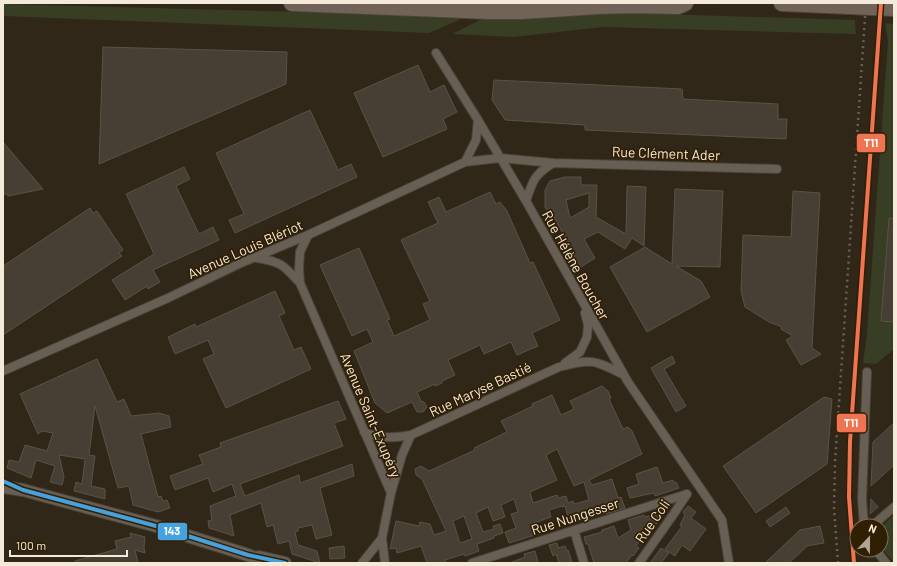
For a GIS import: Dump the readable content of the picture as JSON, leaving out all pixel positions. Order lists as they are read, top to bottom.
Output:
{
  "streets": {
    "street": [
      "Rue Clément Ader",
      "Avenue Louis Blériot",
      "Rue Hélène Boucher",
      "Rue Maryse Bastié",
      "Avenue Saint-Exupéry",
      "Rue Nungesser",
      "Rue Coli"
    ]
  },
  "crossings": [
    ["Rue Clément Ader", "Avenue Louis Blériot"],
    ["Rue Clément Ader", "Rue Hélène Boucher"],
    ["Avenue Louis Blériot", "Rue Hélène Boucher"],
    ["Avenue Louis Blériot", "Avenue Saint-Exupéry"],
    ["Rue Hélène Boucher", "Rue Maryse Bastié"],
    ["Rue Maryse Bastié", "Avenue Saint-Exupéry"],
    ["Rue Nungesser", "Rue Coli"]
  ],
  "lines": ["transit line T11", "transit line 143"],
  "scale_bar": "100 m",
  "north": "top"
}
